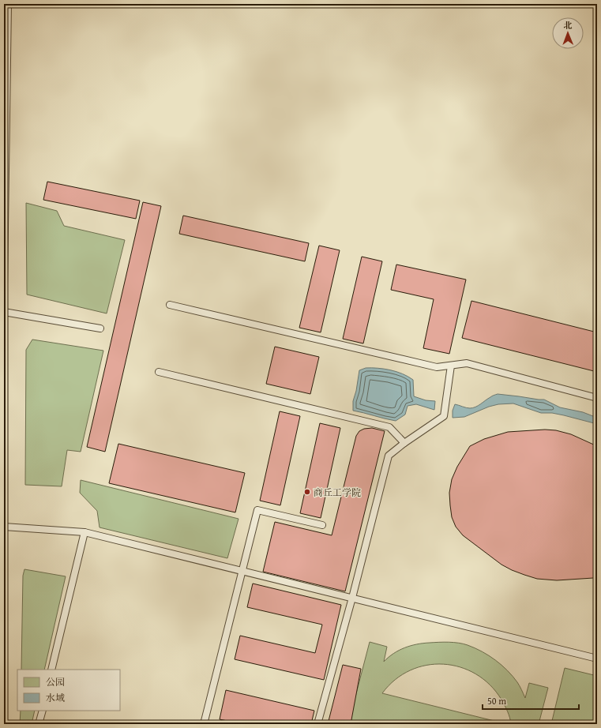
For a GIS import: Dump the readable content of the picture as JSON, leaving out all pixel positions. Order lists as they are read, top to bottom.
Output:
{
  "places": ["商丘工学院"],
  "legend": ["公园", "水域"],
  "scale_bar": "50 m",
  "north": "top"
}
